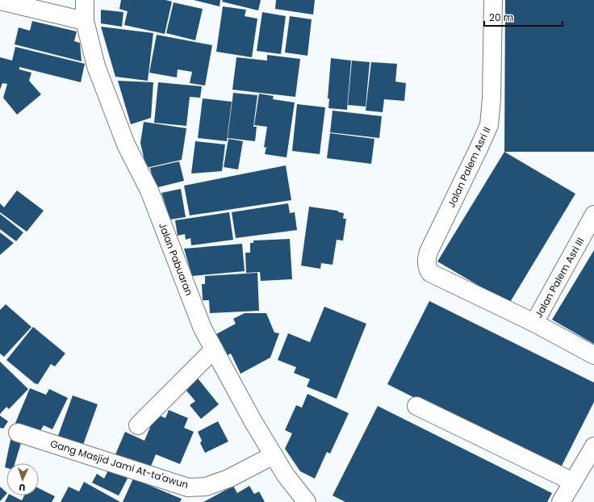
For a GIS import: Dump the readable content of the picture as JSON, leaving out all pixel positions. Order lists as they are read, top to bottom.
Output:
{
  "streets": {
    "street": [
      "Jalan Palem Asri II",
      "Jalan Pabuaran",
      "Jalan Palem Asri III",
      "Gang Masjid Jami At-ta'awun"
    ]
  },
  "crossings": [
    ["Jalan Palem Asri II", "Jalan Palem Asri III"],
    ["Jalan Pabuaran", "Gang Masjid Jami At-ta'awun"]
  ],
  "scale_bar": "20 m",
  "north": "bottom"
}
